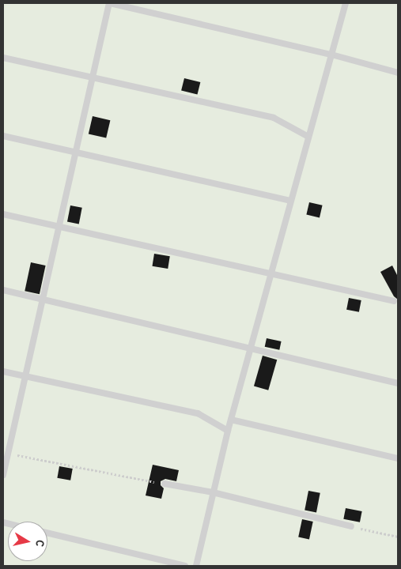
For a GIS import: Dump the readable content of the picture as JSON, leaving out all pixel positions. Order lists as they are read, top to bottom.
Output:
{
  "north": "right"
}
